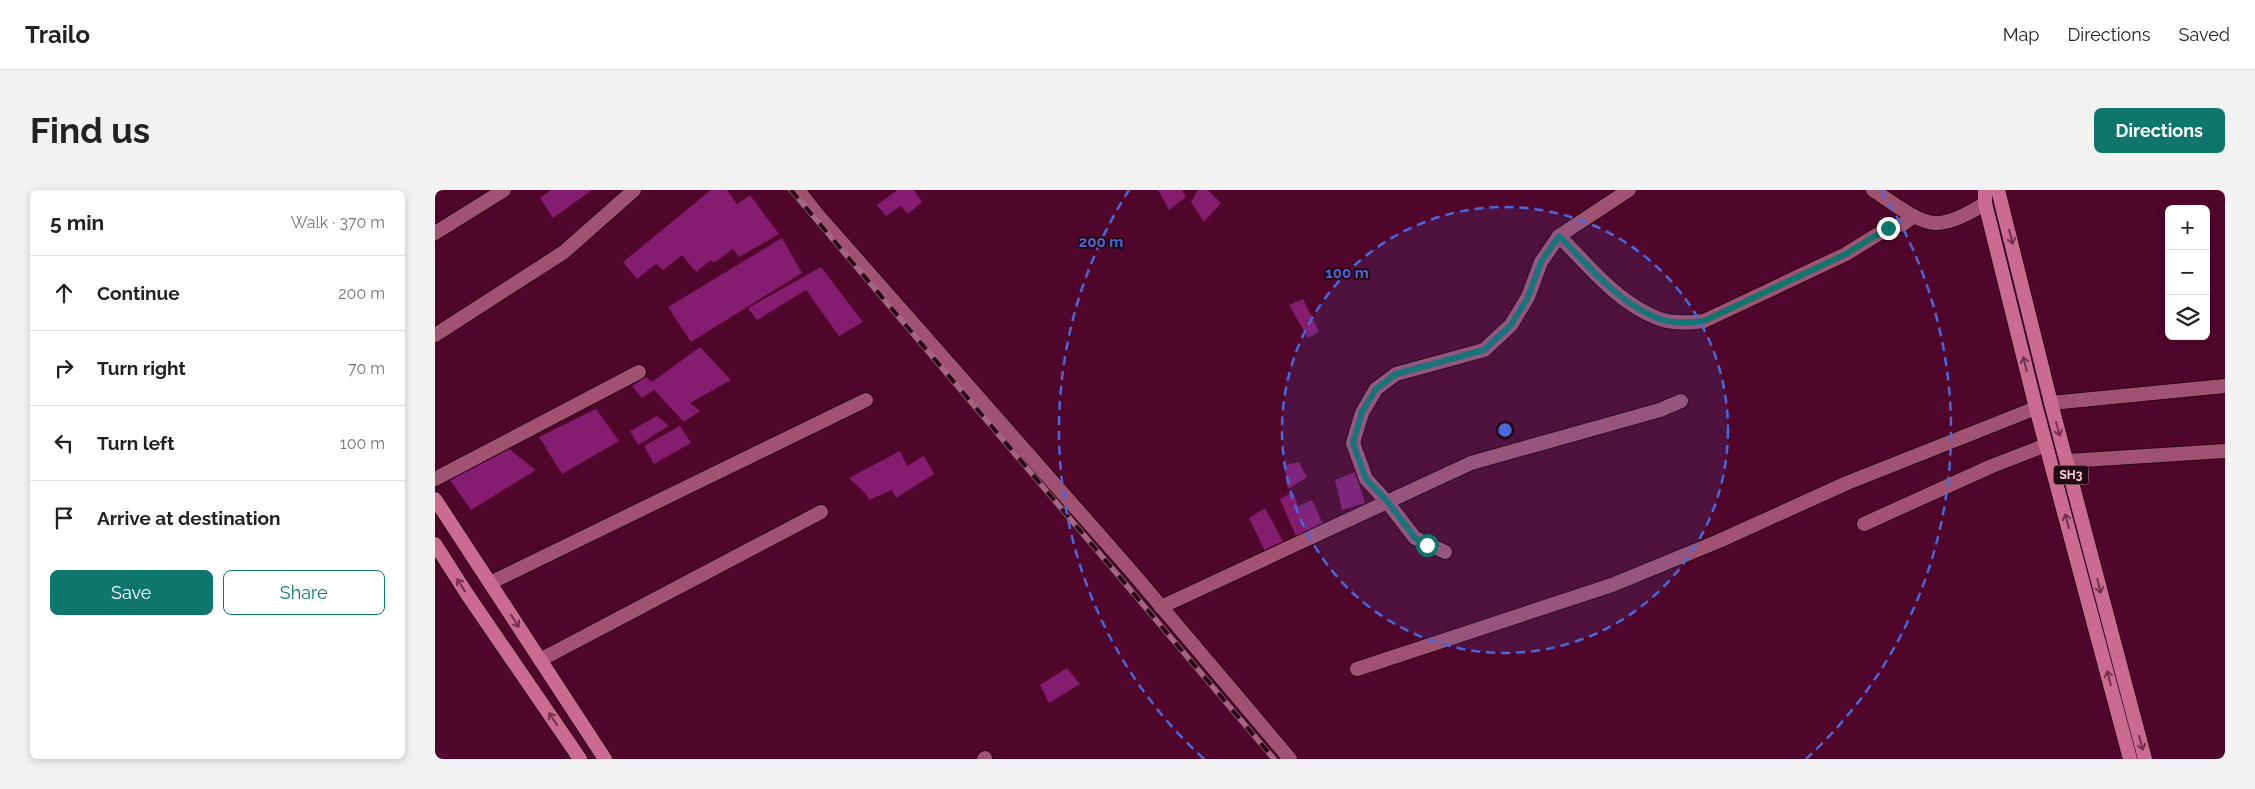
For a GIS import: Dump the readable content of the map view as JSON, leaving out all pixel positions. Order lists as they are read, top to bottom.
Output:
{
  "streets": {
    "main road": ["SH3"]
  },
  "page": {
    "header": "Trailo",
    "nav": ["Map", "Directions", "Saved"],
    "buttons": [
      "Directions",
      ["Save", "Share"]
    ],
    "title": "Find us",
    "heading": ["5 min", "Walk · 370 m"],
    "map_buttons": ["+", "−"],
    "list": [
      ["Continue", "200 m"],
      ["Turn right", "70 m"],
      ["Turn left", "100 m"],
      "Arrive at destination"
    ]
  },
  "rings": ["200 m", "100 m"]
}
